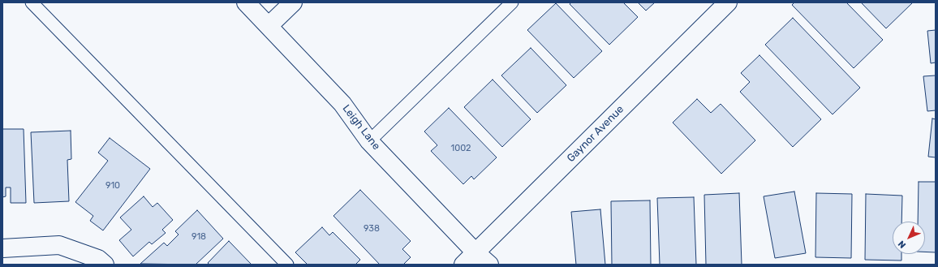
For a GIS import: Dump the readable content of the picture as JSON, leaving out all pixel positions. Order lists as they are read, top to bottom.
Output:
{
  "streets": {
    "street": ["Leigh Lane", "Gaynor Avenue"]
  },
  "crossings": [
    ["Leigh Lane", "Gaynor Avenue"]
  ],
  "house_numbers": [
    "1002",
    "910",
    "938",
    "918"
  ],
  "north": "bottom left"
}
